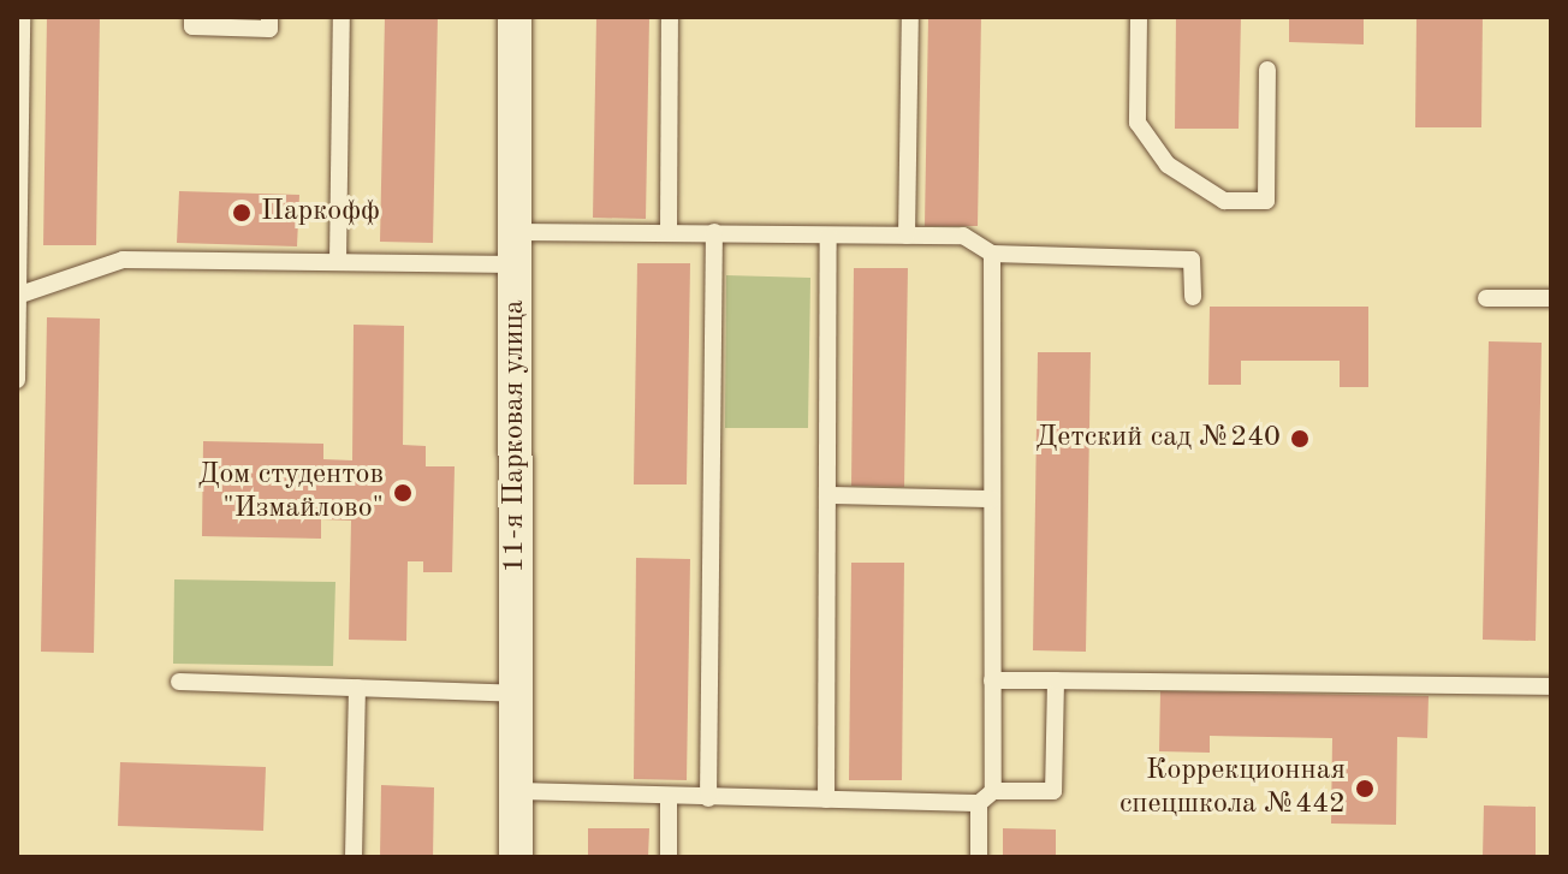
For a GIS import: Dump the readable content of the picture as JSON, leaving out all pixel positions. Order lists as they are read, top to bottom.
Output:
{
  "streets": {
    "street": ["11-я Парковая улица"]
  },
  "places": [
    "Паркофф",
    "Детский сад №240",
    "Дом студентов \"Измайлово\"",
    "Коррекционная спецшкола №442"
  ]
}
